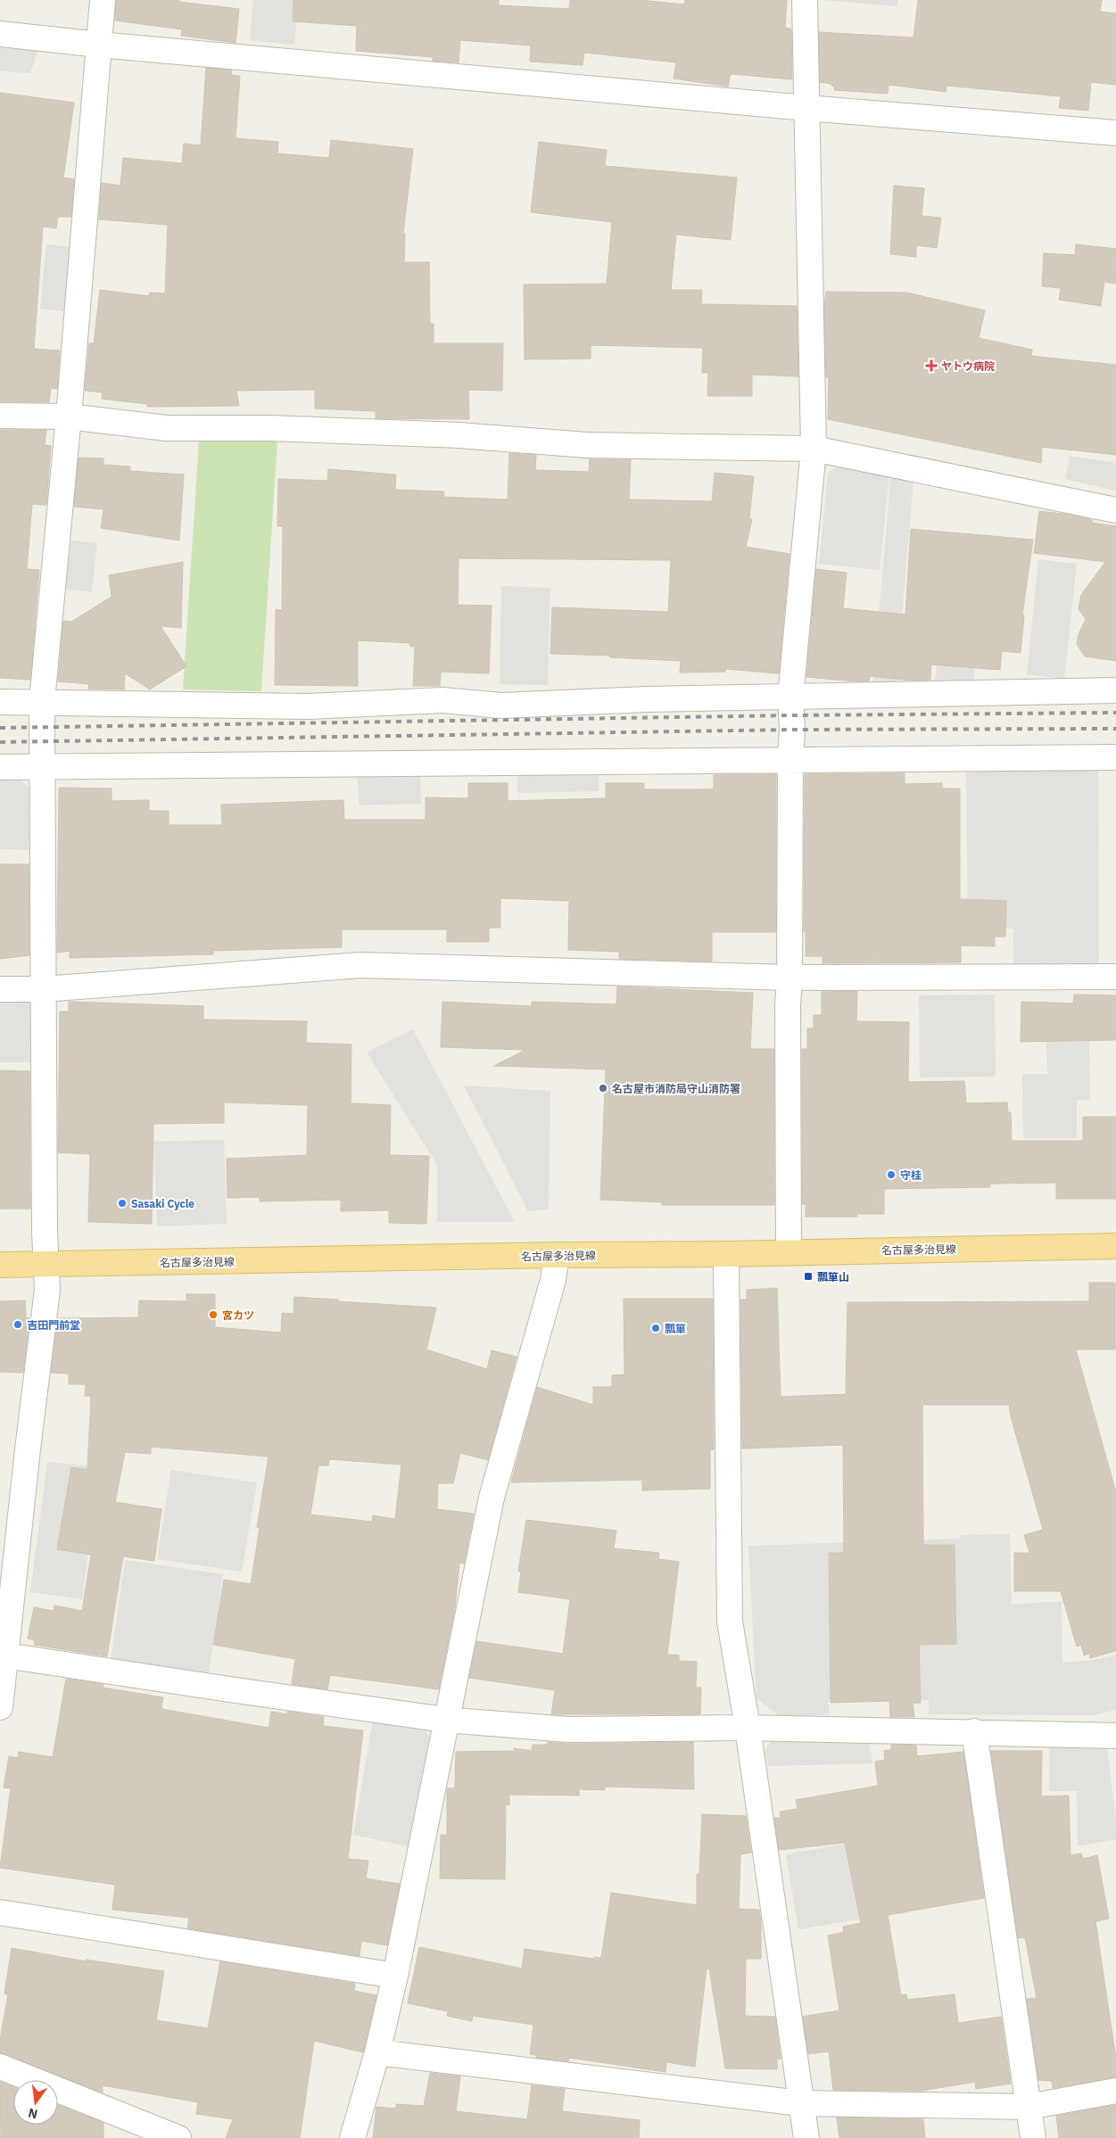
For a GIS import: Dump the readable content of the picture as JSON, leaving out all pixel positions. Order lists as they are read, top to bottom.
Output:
{
  "streets": {
    "main road": ["名古屋多治見線"]
  },
  "places": {
    "health": ["ヤトウ病院"],
    "other": [
      "名古屋市消防局守山消防署",
      "守桂",
      "Sasaki Cycle",
      "宮カツ",
      "吉田門前堂",
      "瓢箪"
    ],
    "transit": ["瓢箪山"]
  },
  "north": "bottom"
}
